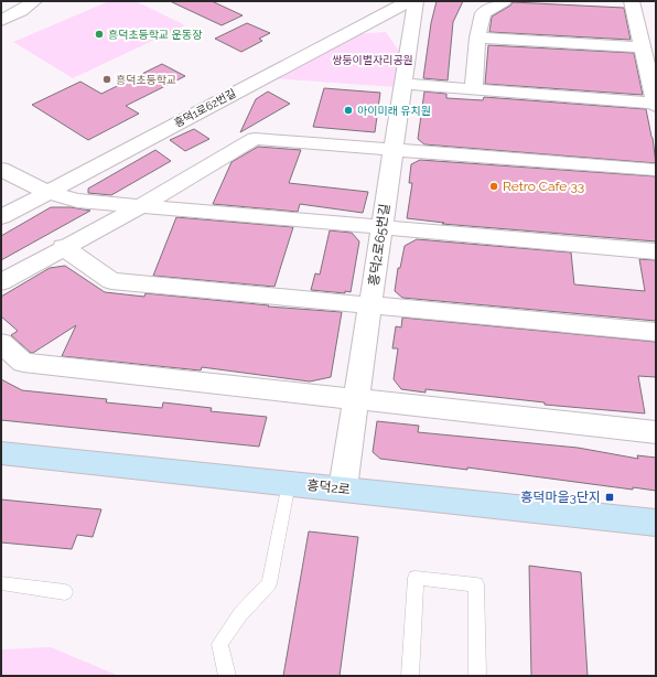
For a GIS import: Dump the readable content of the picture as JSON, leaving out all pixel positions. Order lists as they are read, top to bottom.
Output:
{
  "streets": {
    "street": ["흥덕1로62번길", "흥덕2로65번길", "흥덕2로"]
  },
  "crossings": [
    ["흥덕2로65번길", "흥덕2로"]
  ],
  "parks": ["쌍둥이별자리공원"],
  "places": {
    "other": [
      "흥덕초등학교 운동장",
      "흥덕초등학교",
      "아이미래 유치원",
      "Retro Cafe 33"
    ],
    "transit": ["흥덕마을3단지"]
  }
}
